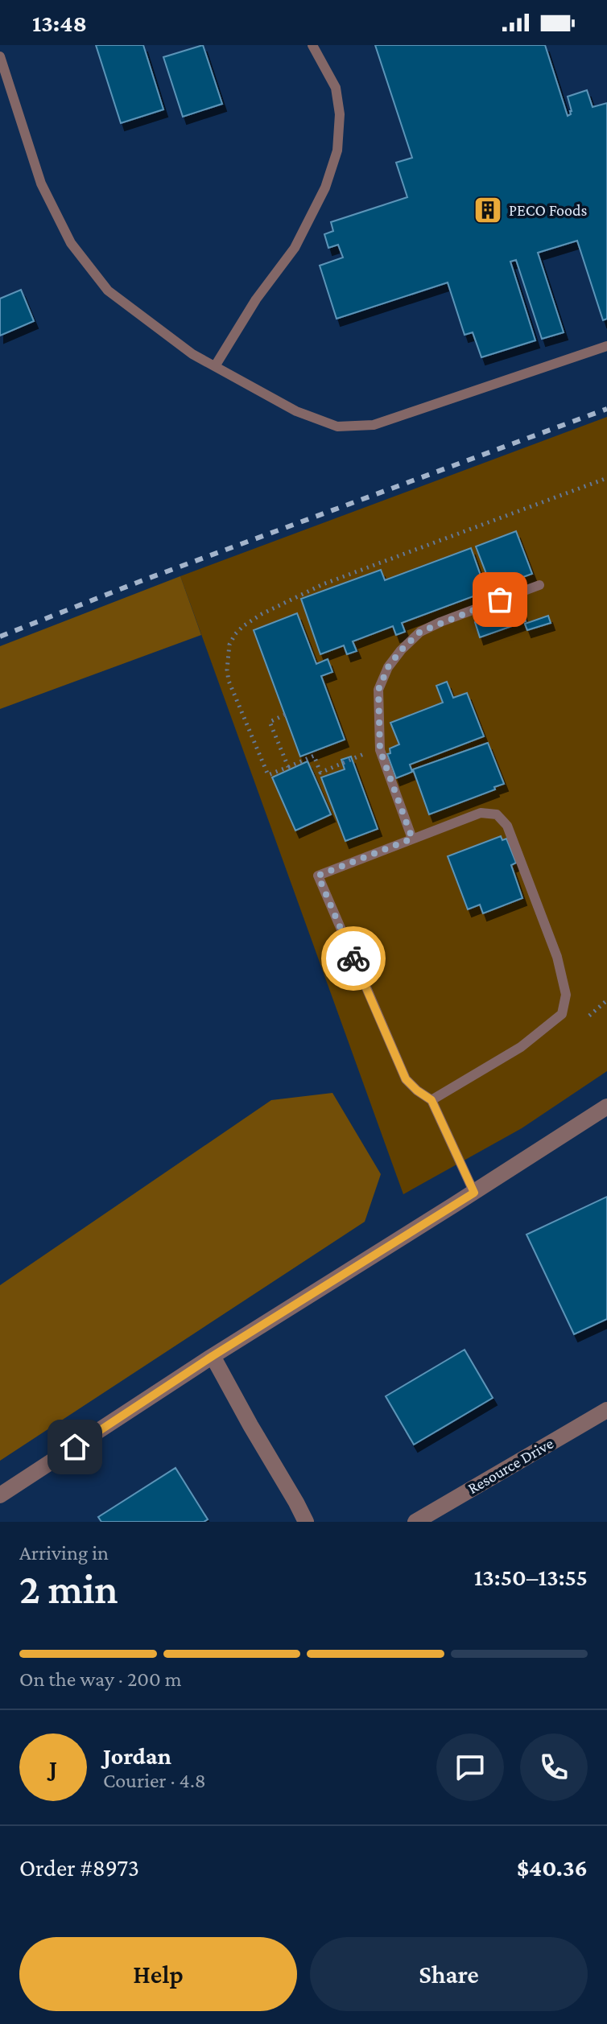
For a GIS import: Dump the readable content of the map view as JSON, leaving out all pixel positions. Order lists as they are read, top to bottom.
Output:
{
  "streets": {
    "street": ["Resource Drive"]
  },
  "places": {
    "building": ["PECO Foods"]
  },
  "page": {
    "status": "13:48",
    "heading": ["2 min", "Arriving in", "13:50–13:55"],
    "panel": [
      "Jordan",
      "Courier · 4.8",
      "Order #8973",
      "$40.36"
    ],
    "bar": "On the way · 200 m",
    "round": "J",
    "buttons": ["Help", "Share"]
  }
}
